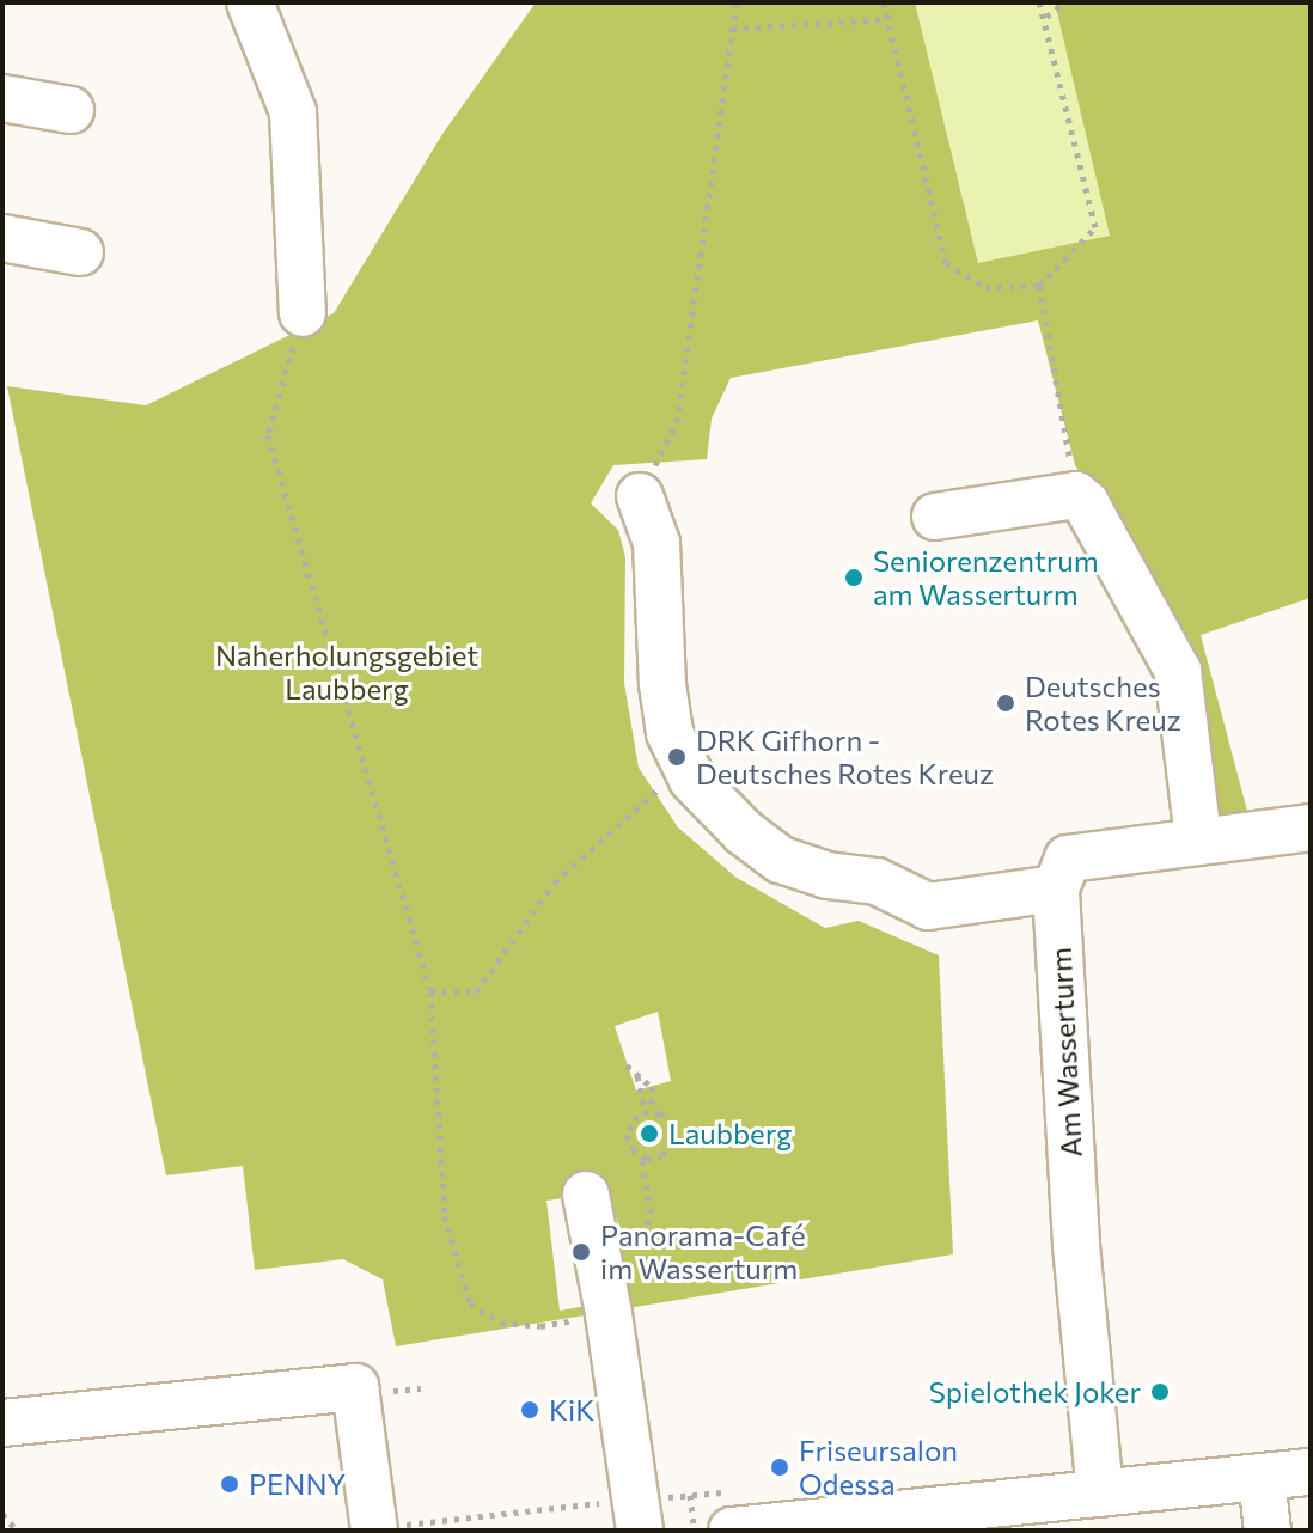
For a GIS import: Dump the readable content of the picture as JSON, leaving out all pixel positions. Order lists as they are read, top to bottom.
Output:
{
  "streets": {
    "street": ["Am Wasserturm"]
  },
  "parks": ["Naherholungsgebiet Laubberg"],
  "places": [
    "Seniorenzentrum am Wasserturm",
    "Deutsches Rotes Kreuz",
    "DRK Gifhorn - Deutsches Rotes Kreuz",
    "Laubberg",
    "Panorama-Café im Wasserturm",
    "Spielothek Joker",
    "KiK",
    "Friseursalon Odessa",
    "PENNY"
  ]
}
